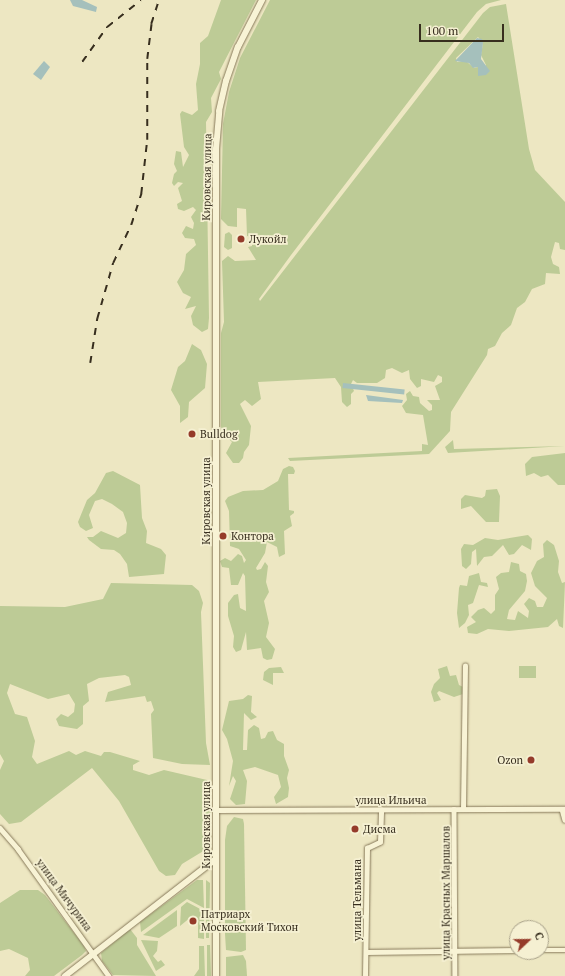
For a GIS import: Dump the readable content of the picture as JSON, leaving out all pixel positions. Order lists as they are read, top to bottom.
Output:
{
  "streets": {
    "main road": ["Кировская улица"],
    "street": [
      "улица Ильича",
      "улица Красных Маршалов",
      "улица Мичурина",
      "улица Тельмана"
    ]
  },
  "crossings": [
    ["Кировская улица", "улица Ильича"],
    ["улица Ильича", "улица Красных Маршалов"],
    ["улица Ильича", "улица Тельмана"]
  ],
  "places": [
    "Лукойл",
    "Bulldog",
    "Контора",
    "Ozon",
    "Дисма",
    "Патриарх Московский Тихон"
  ],
  "scale_bar": "100 m",
  "north": "right"
}
